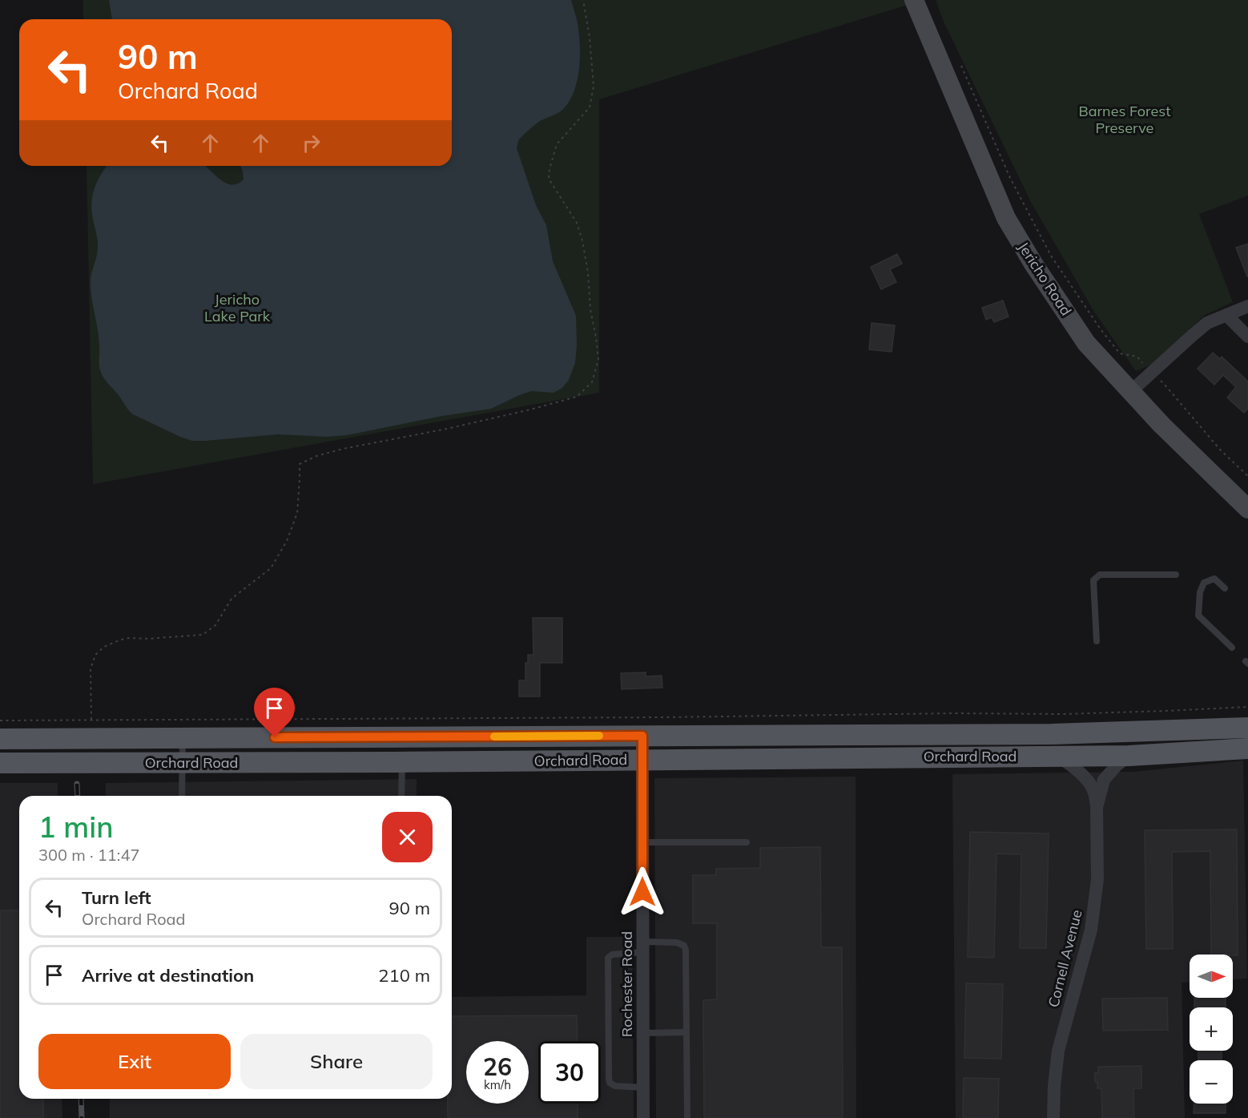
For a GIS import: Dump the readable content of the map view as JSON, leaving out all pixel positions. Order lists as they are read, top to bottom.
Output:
{
  "streets": {
    "main road": ["Jericho Road", "Orchard Road"],
    "street": ["Cornell Avenue", "Rochester Road"]
  },
  "crossings": [
    ["Orchard Road", "Cornell Avenue"],
    ["Orchard Road", "Rochester Road"]
  ],
  "parks": ["Barnes Forest Preserve", "Jericho Lake Park"],
  "north": "right",
  "page": {
    "turn": ["90 m", "Orchard Road"],
    "heading": ["1 min", "300 m · 11:47"],
    "list": [
      {
        "name": "Turn left",
        "note": "Orchard Road",
        "value": "90 m"
      },
      {
        "name": "Arrive at destination",
        "value": "210 m"
      }
    ],
    "map_buttons": ["+", "−"],
    "buttons": ["Exit", "Share"],
    "speed": "26 km/h",
    "limit": "30"
  }
}
